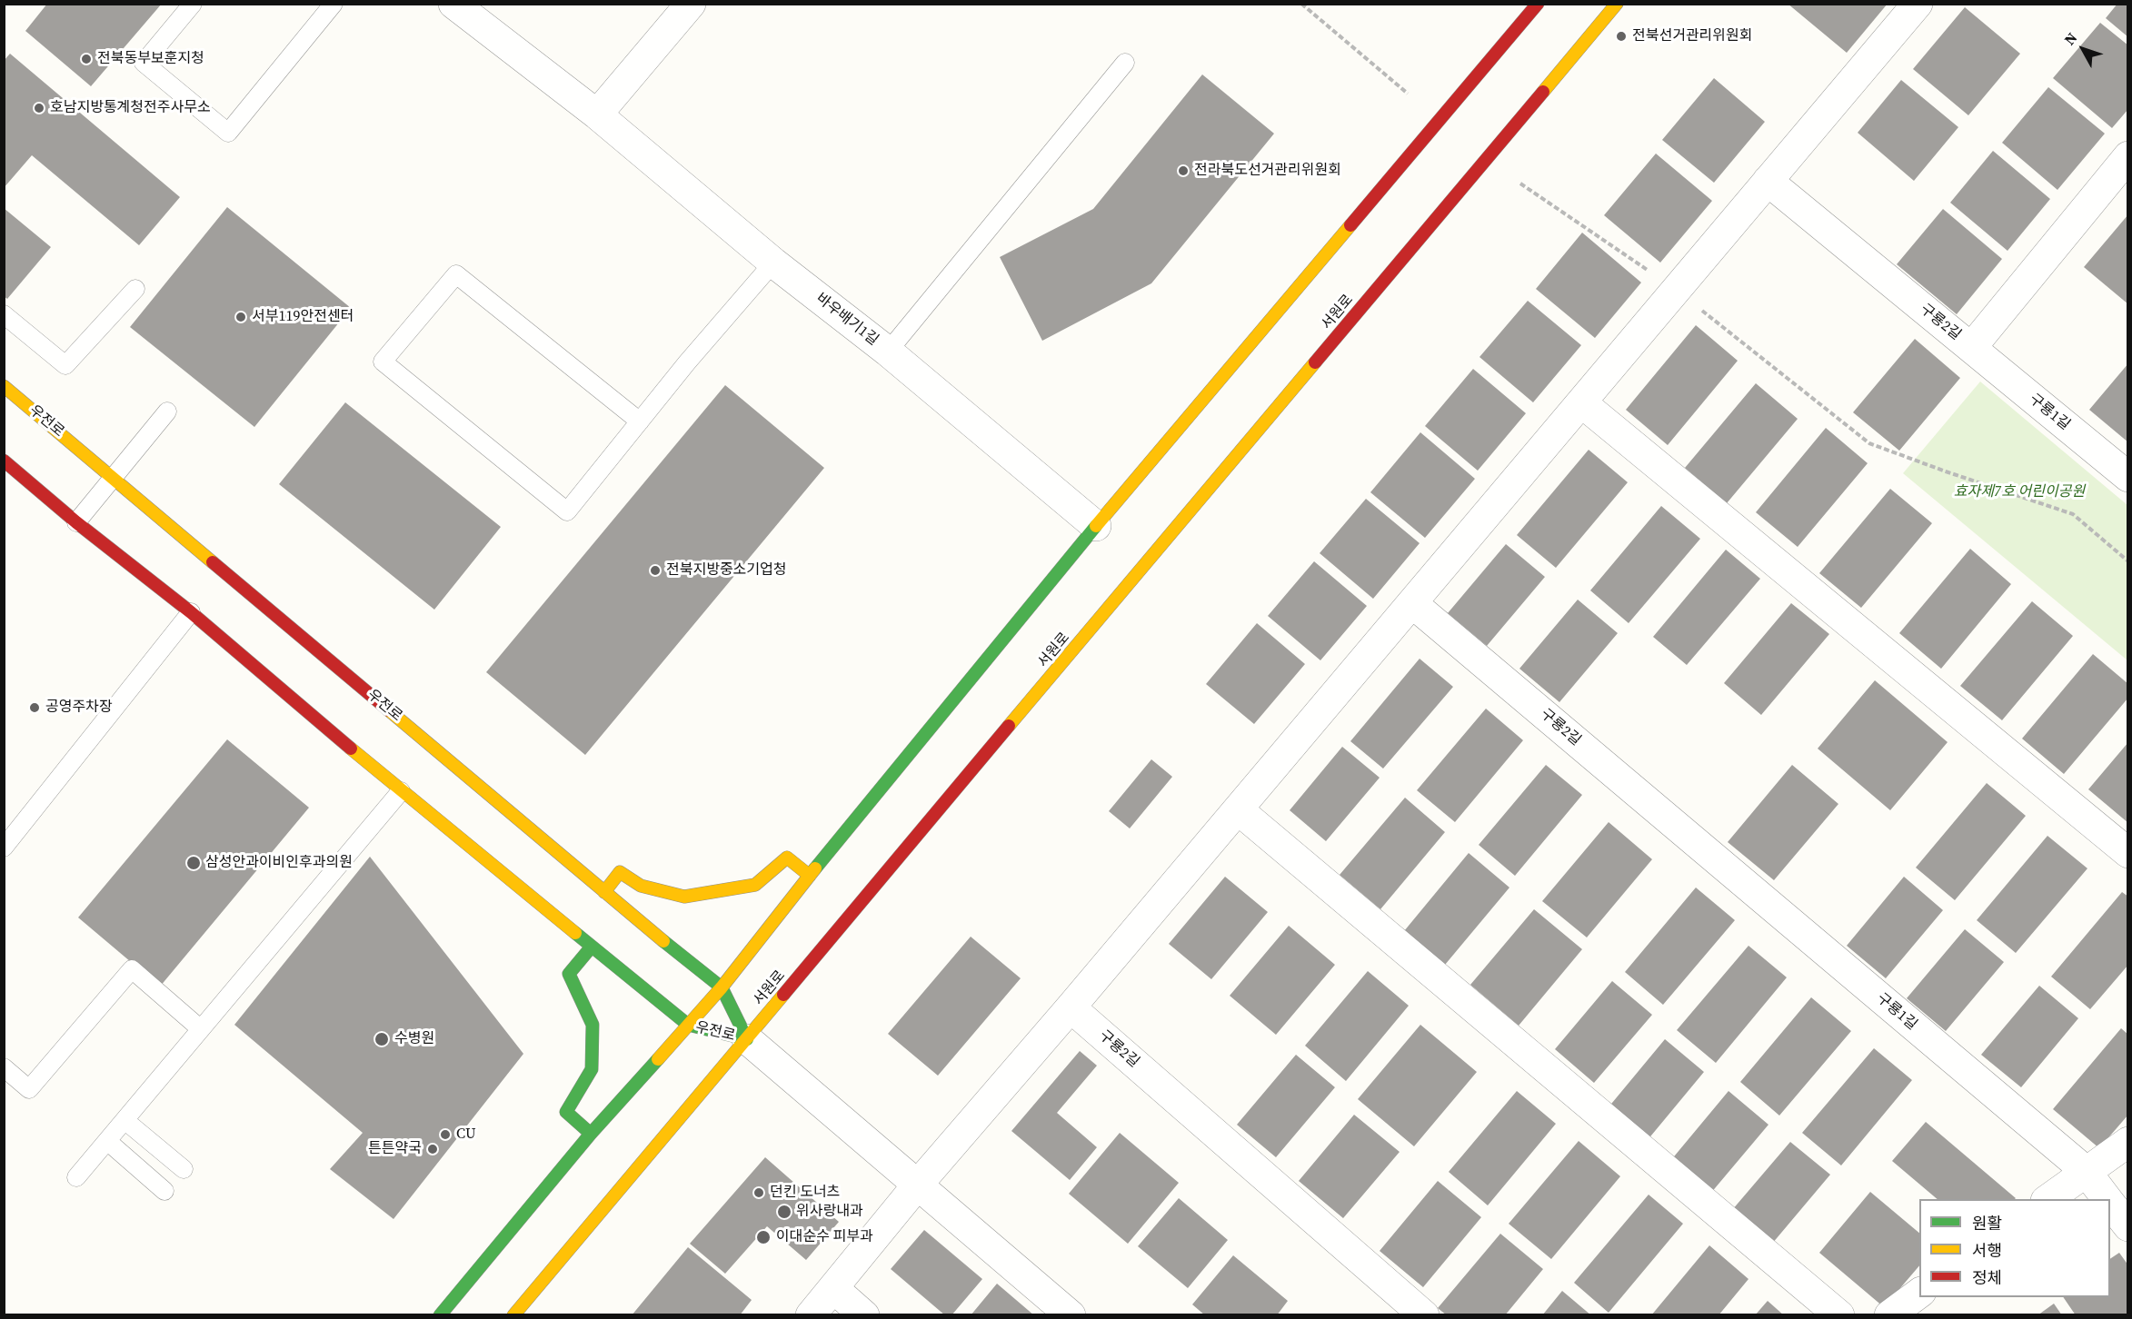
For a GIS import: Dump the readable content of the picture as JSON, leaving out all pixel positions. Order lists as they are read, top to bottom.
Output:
{
  "streets": {
    "main road": ["서원로", "우전로"],
    "street": ["바우배기1길", "구룡2길", "구룡1길"]
  },
  "crossings": [
    ["서원로", "우전로"],
    ["구룡2길", "구룡1길"]
  ],
  "parks": ["효자제7호 어린이공원"],
  "places": [
    "전북선거관리위원회",
    "전북동부보훈지청",
    "호남지방통계청전주사무소",
    "전라북도선거관리위원회",
    "서부119안전센터",
    "전북지방중소기업청",
    "공영주차장",
    "삼성안과이비인후과의원",
    "수병원",
    "CU",
    "튼튼약국",
    "던킨 도너츠",
    "위사랑내과",
    "이대순수 피부과"
  ],
  "legend": ["원활", "서행", "정체"],
  "north": "top left"
}
